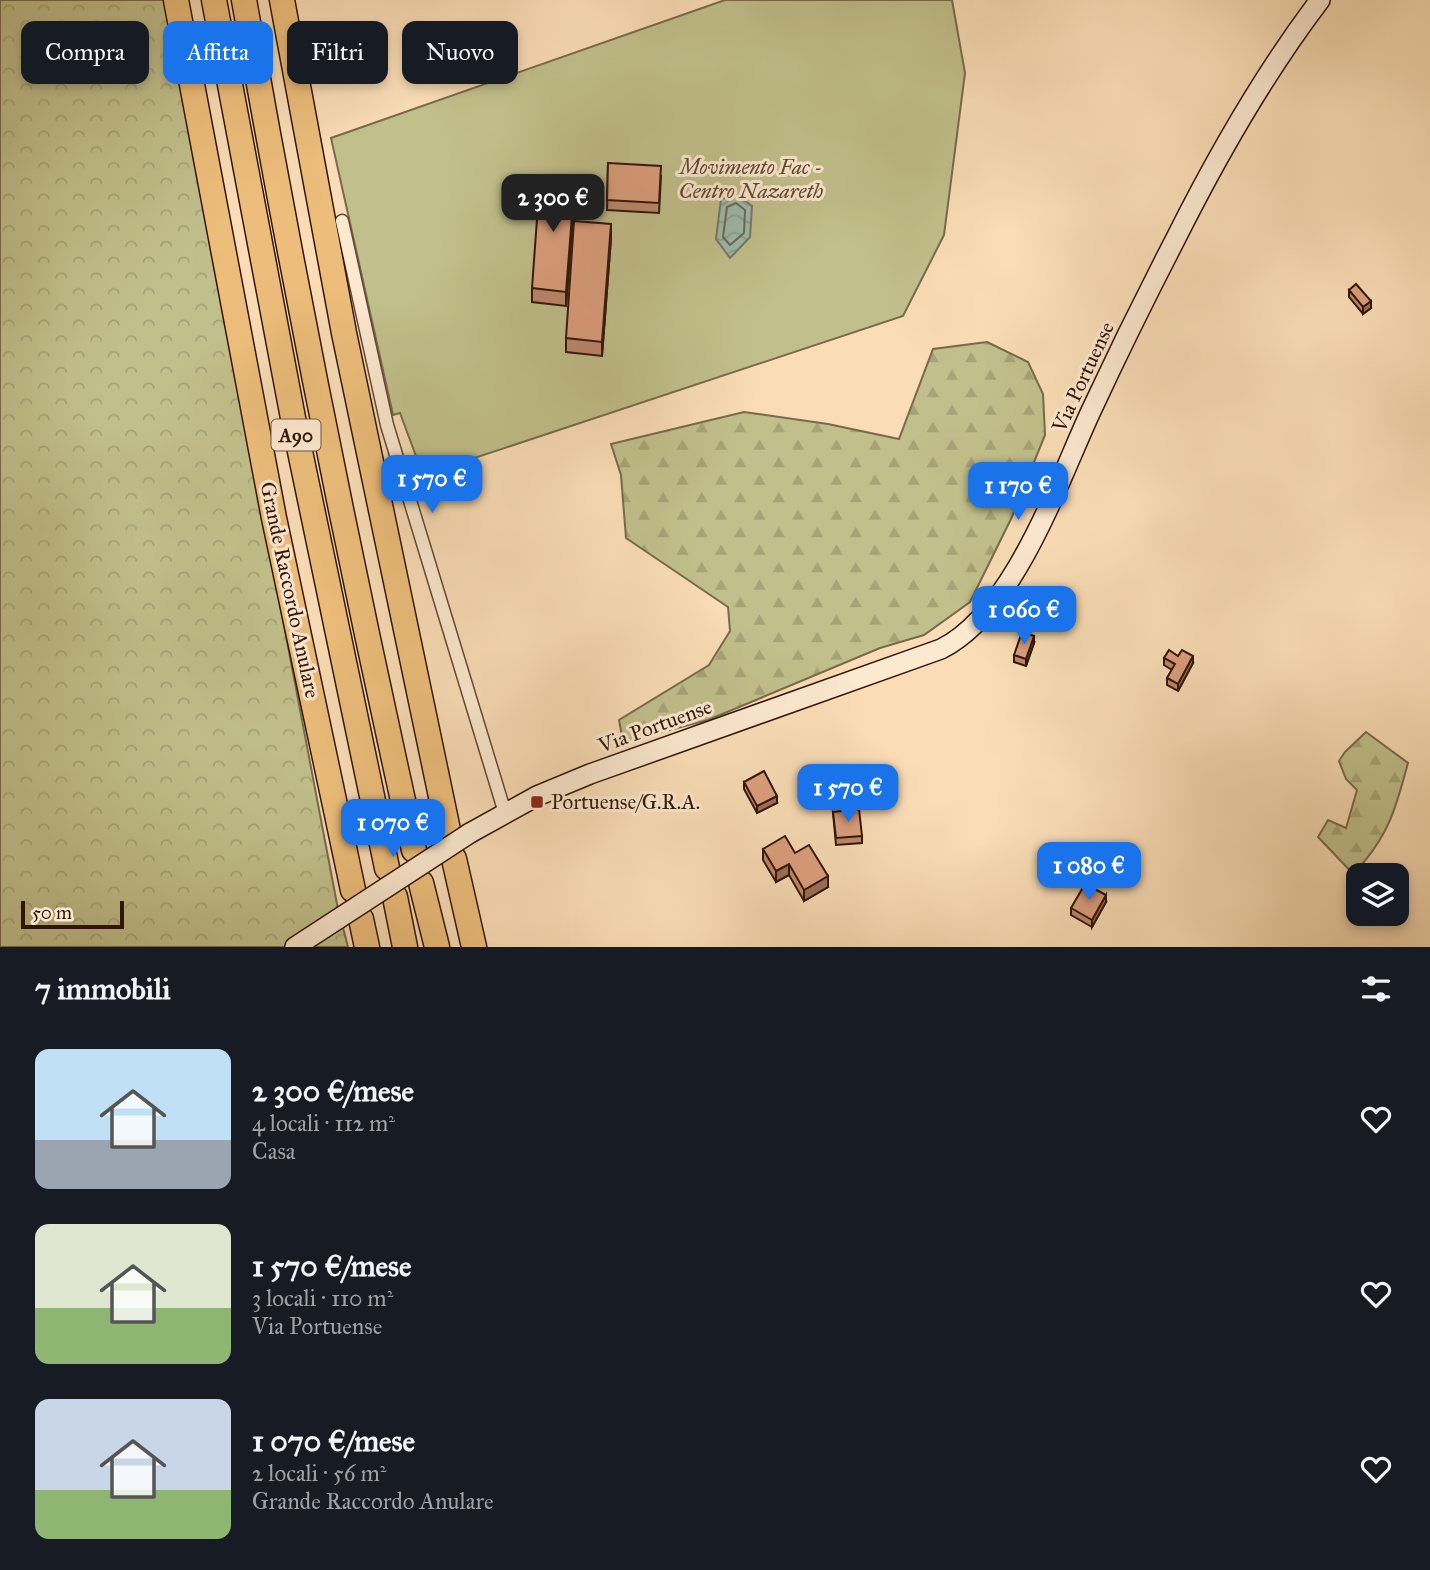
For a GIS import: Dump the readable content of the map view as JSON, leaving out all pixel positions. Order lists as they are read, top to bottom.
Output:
{
  "streets": {
    "highway": ["A90", "Grande Raccordo Anulare"],
    "main road": ["Via Portuense"]
  },
  "parks": ["Movimento Fac - Centro Nazareth"],
  "places": {
    "transit": ["Portuense/G.R.A."]
  },
  "scale_bar": "50 m",
  "page": {
    "chip": [
      "Compra",
      "Affitta",
      "Filtri",
      "Nuovo"
    ],
    "price": [
      "2 300 €",
      "1 570 €",
      "1 170 €",
      "1 060 €",
      "1 570 €",
      "1 070 €",
      "1 080 €"
    ],
    "scale": "50 m",
    "heading": "7 immobili",
    "list": [
      {
        "name": "2 300 €/mese",
        "note": "4 locali · 112 m² · Casa"
      },
      {
        "name": "1 570 €/mese",
        "note": "3 locali · 110 m² · Via Portuense"
      },
      {
        "name": "1 070 €/mese",
        "note": "2 locali · 56 m² · Grande Raccordo Anulare"
      }
    ]
  }
}
